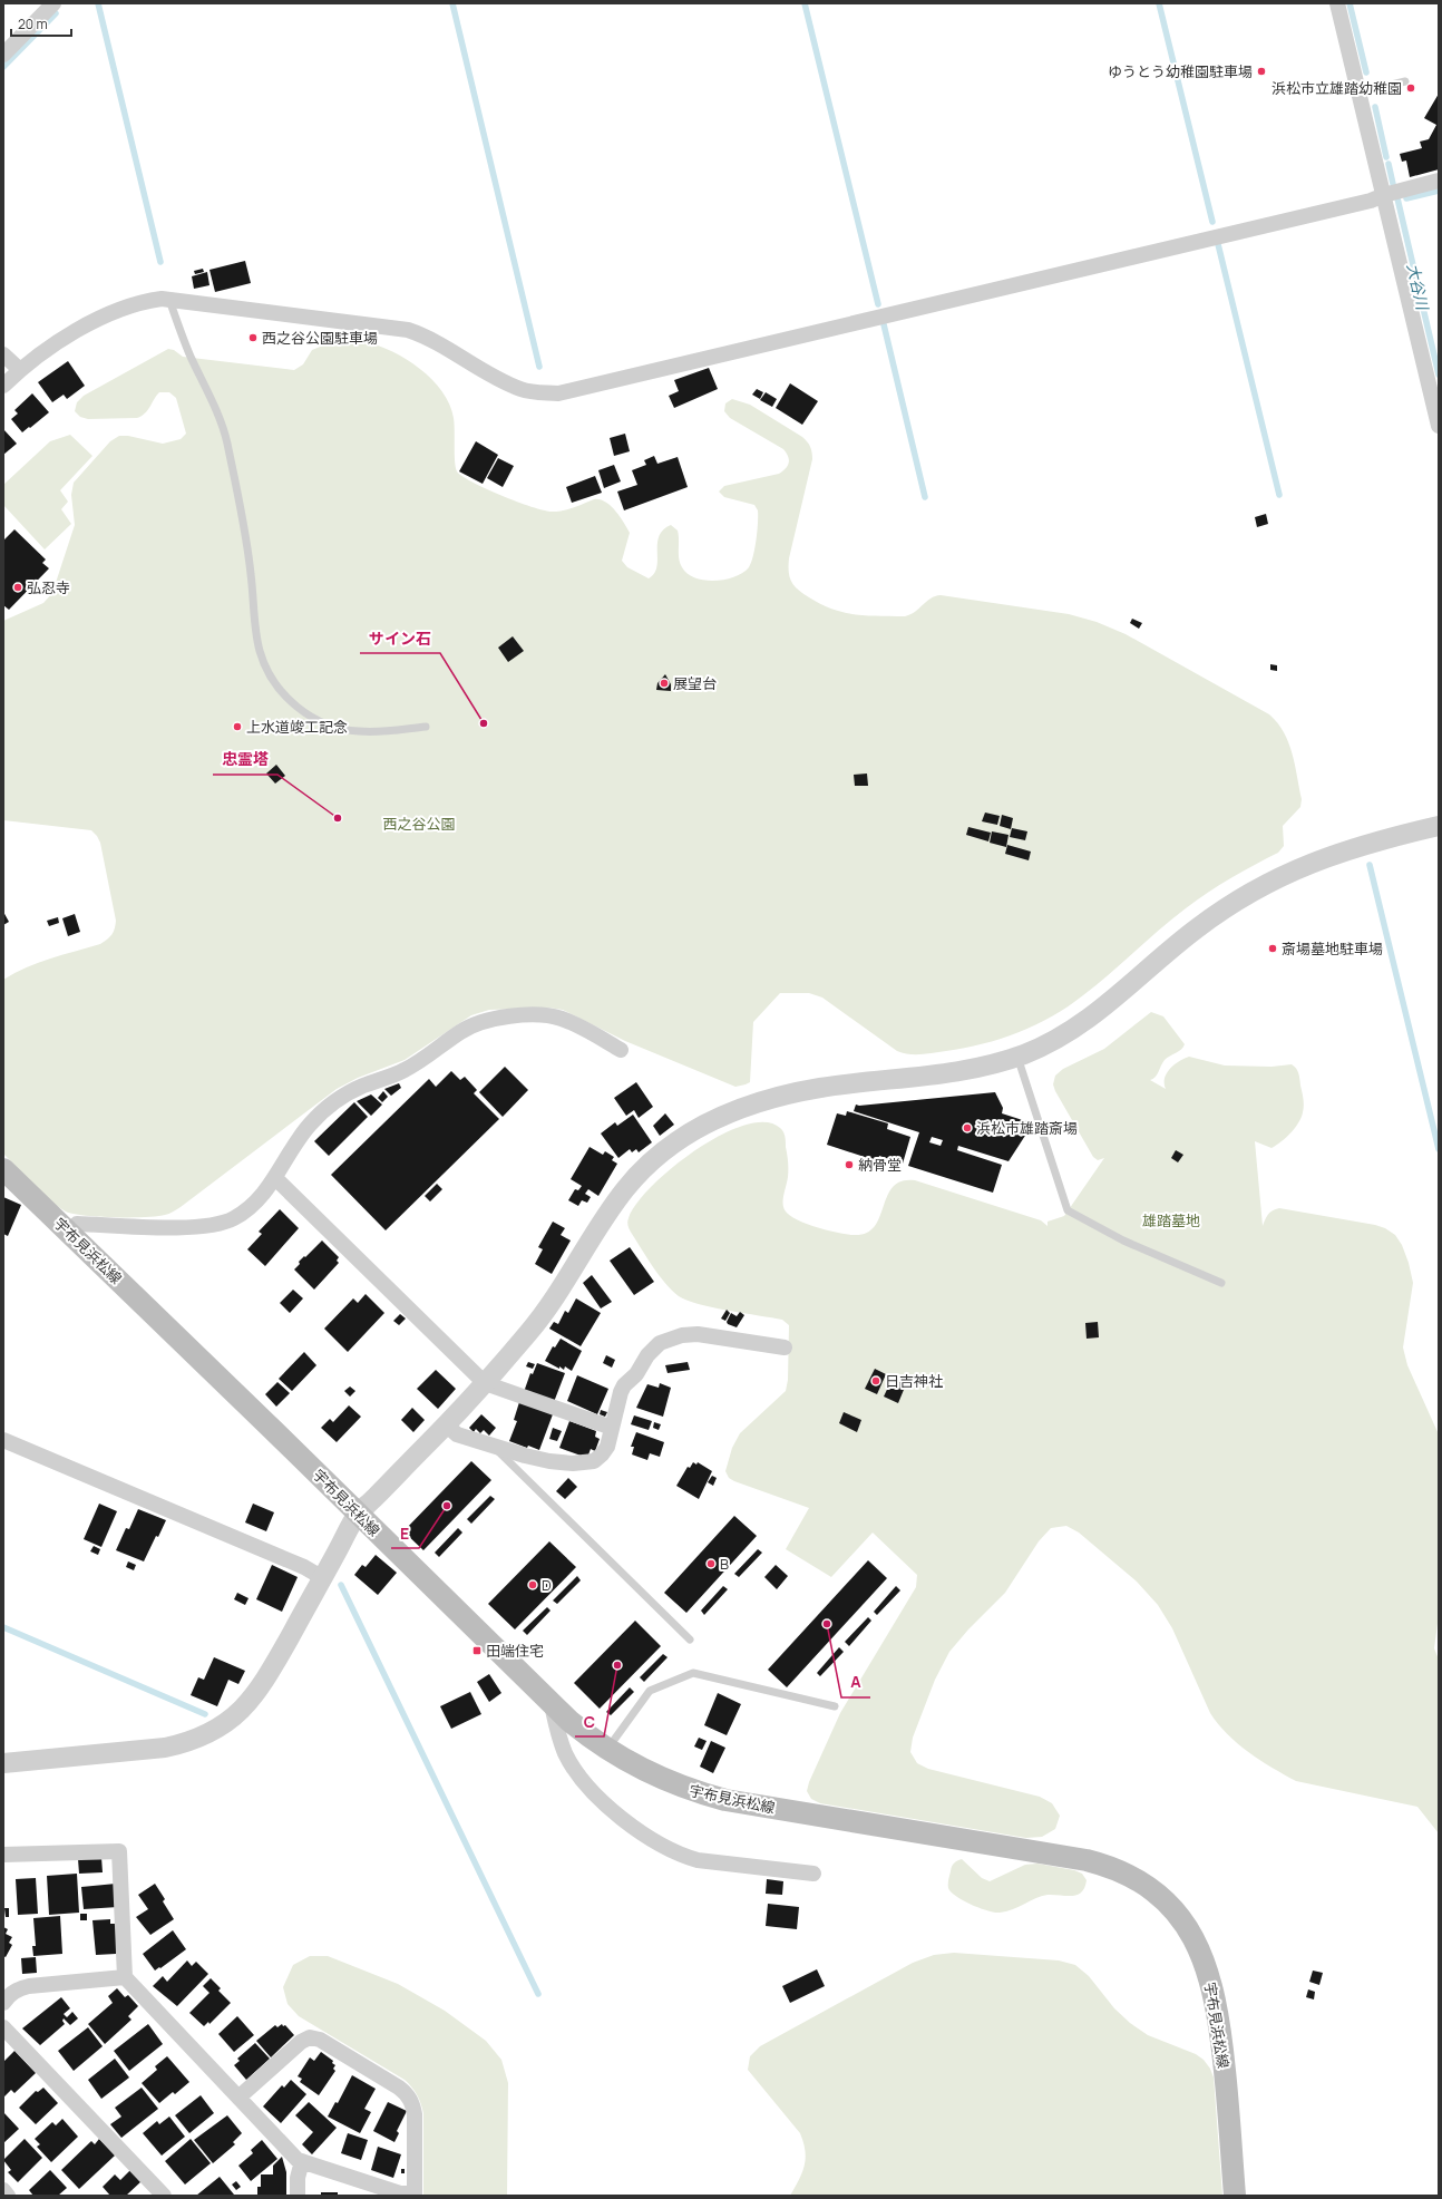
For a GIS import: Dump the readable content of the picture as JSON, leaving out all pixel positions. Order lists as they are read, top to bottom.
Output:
{
  "streets": {
    "main road": ["宇布見浜松線"]
  },
  "water": ["大谷川"],
  "parks": ["西之谷公園", "雄踏墓地"],
  "places": {
    "other": [
      "ゆうとう幼稚園駐車場",
      "浜松市立雄踏幼稚園",
      "西之谷公園駐車場",
      "弘忍寺",
      "展望台",
      "サイン石",
      "上水道竣工記念",
      "忠霊塔",
      "斎場墓地駐車場",
      "浜松市雄踏斎場",
      "納骨堂",
      "日吉神社",
      "E",
      "B",
      "D",
      "A",
      "C"
    ],
    "transit": ["田端住宅"]
  },
  "scale_bar": "20 m"
}
